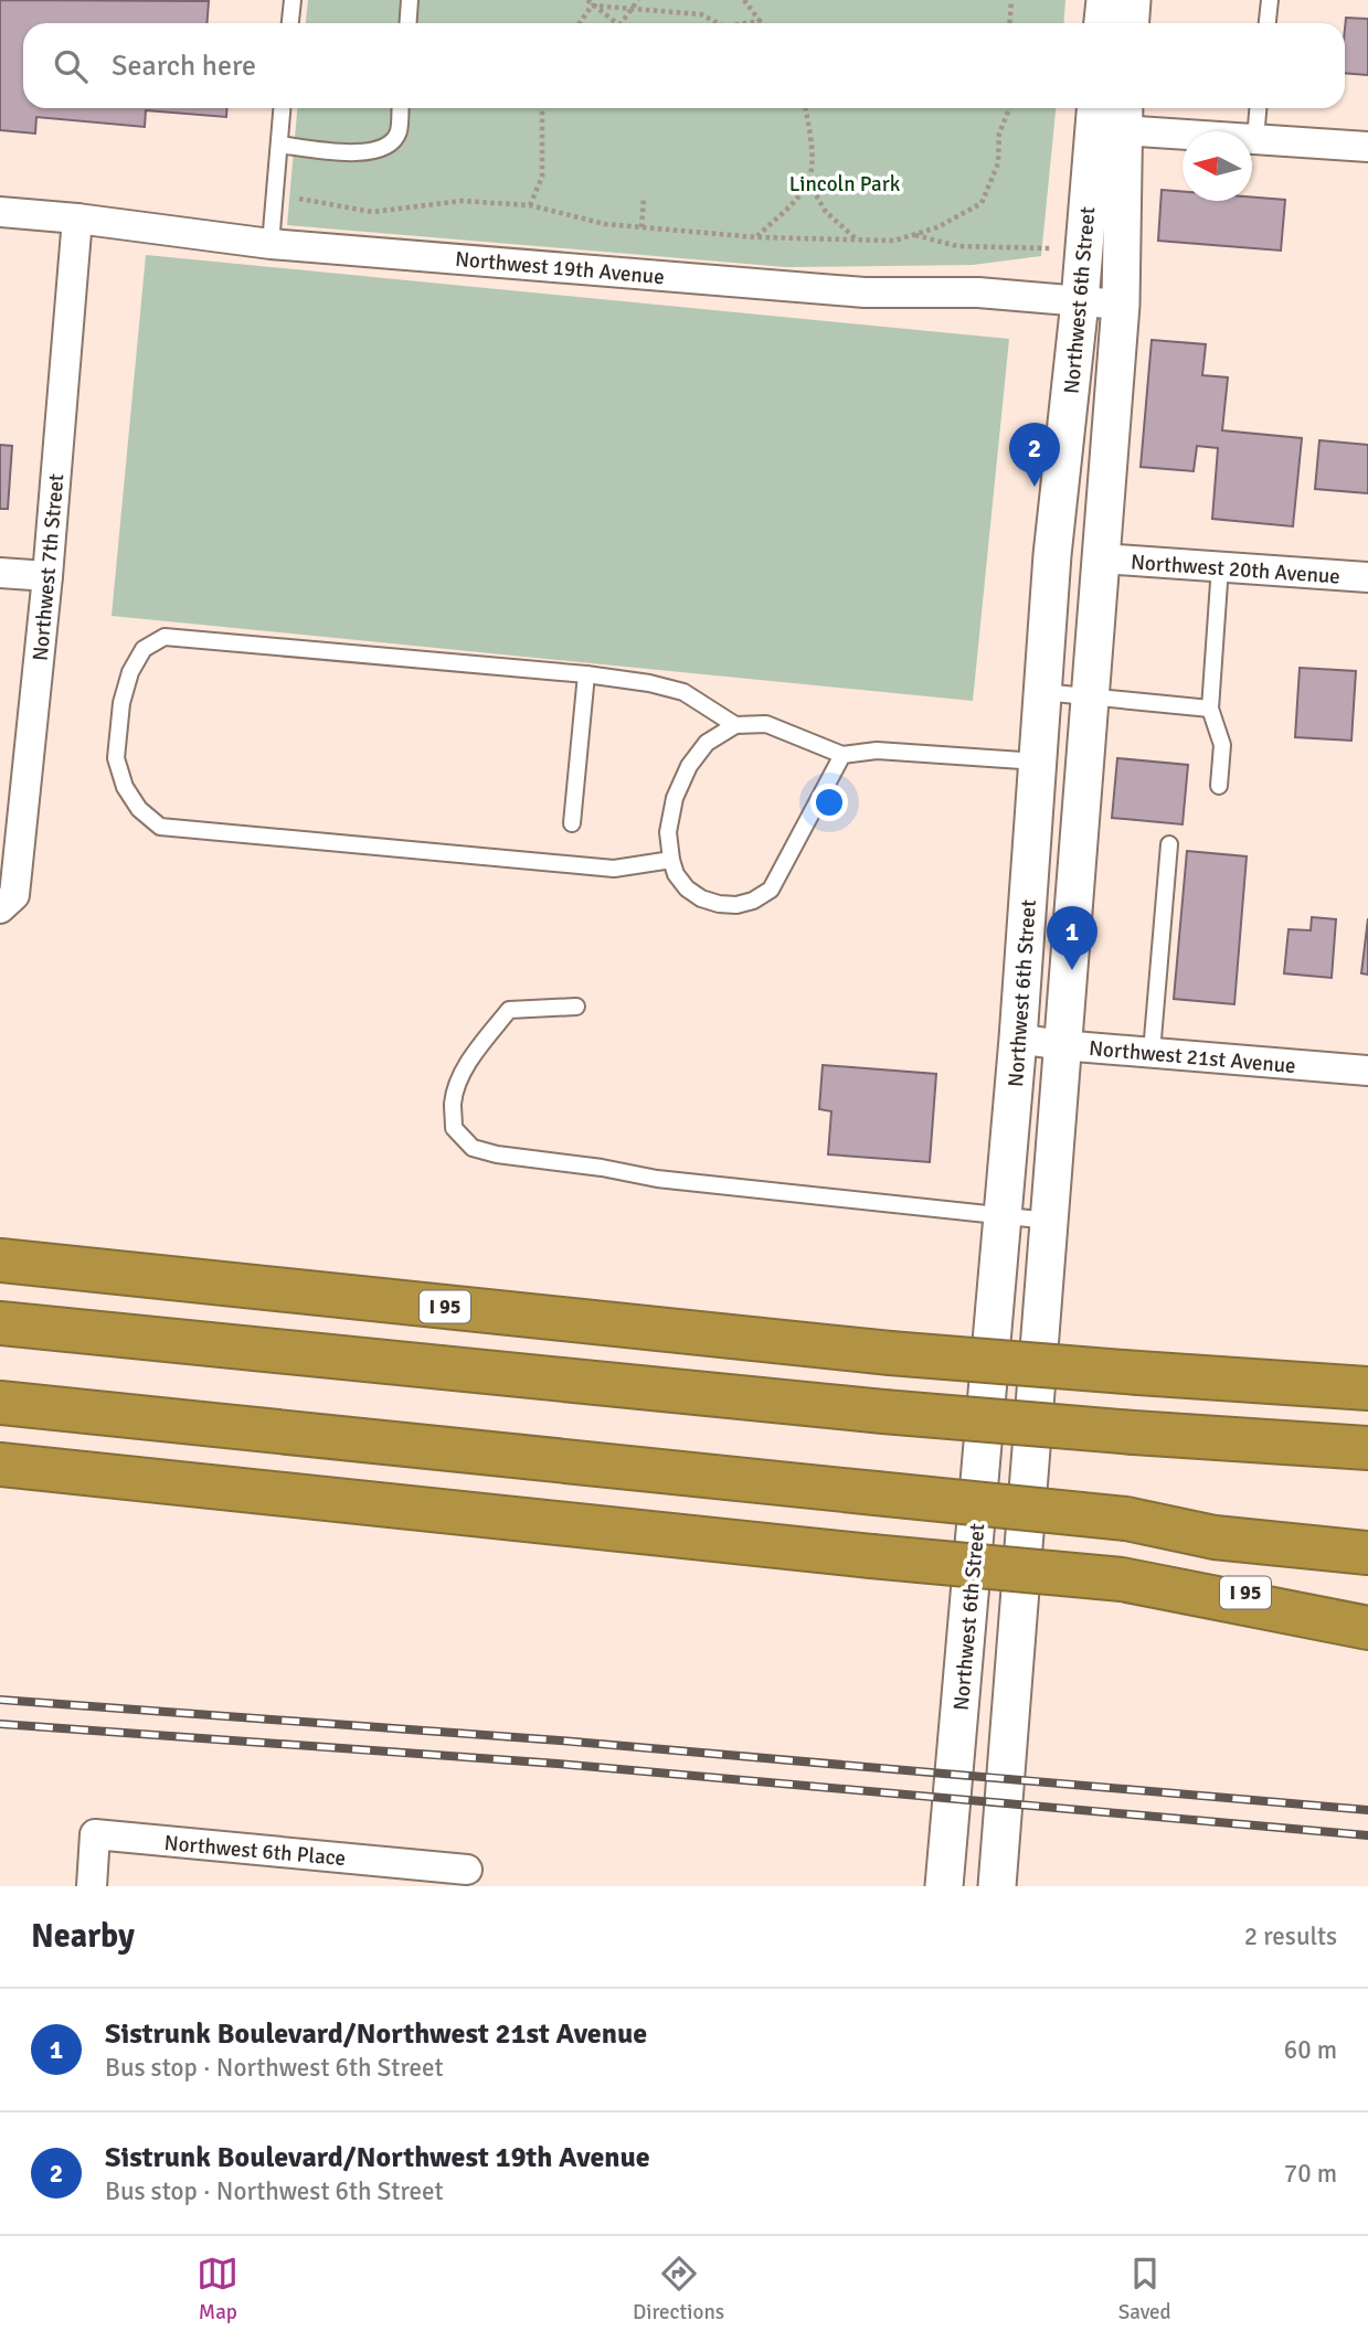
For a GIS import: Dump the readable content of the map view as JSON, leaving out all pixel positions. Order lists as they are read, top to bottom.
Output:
{
  "streets": {
    "highway": ["I 95"],
    "street": [
      "Northwest 19th Avenue",
      "Northwest 6th Street",
      "Northwest 7th Street",
      "Northwest 20th Avenue",
      "Northwest 21st Avenue",
      "Northwest 6th Place"
    ]
  },
  "crossings": [
    ["Northwest 19th Avenue", "Northwest 6th Street"],
    ["Northwest 19th Avenue", "Northwest 7th Street"],
    ["Northwest 6th Street", "Northwest 20th Avenue"],
    ["Northwest 6th Street", "Northwest 21st Avenue"]
  ],
  "parks": ["Lincoln Park"],
  "north": "left",
  "page": {
    "search": "Search here",
    "pins": ["2", "1"],
    "heading": ["Nearby", "2 results"],
    "list": [
      {
        "mark": "1",
        "name": "Sistrunk Boulevard/Northwest 21st Avenue",
        "note": "Bus stop · Northwest 6th Street",
        "value": "60 m"
      },
      {
        "mark": "2",
        "name": "Sistrunk Boulevard/Northwest 19th Avenue",
        "note": "Bus stop · Northwest 6th Street",
        "value": "70 m"
      }
    ],
    "nav": ["Map", "Directions", "Saved"]
  }
}
